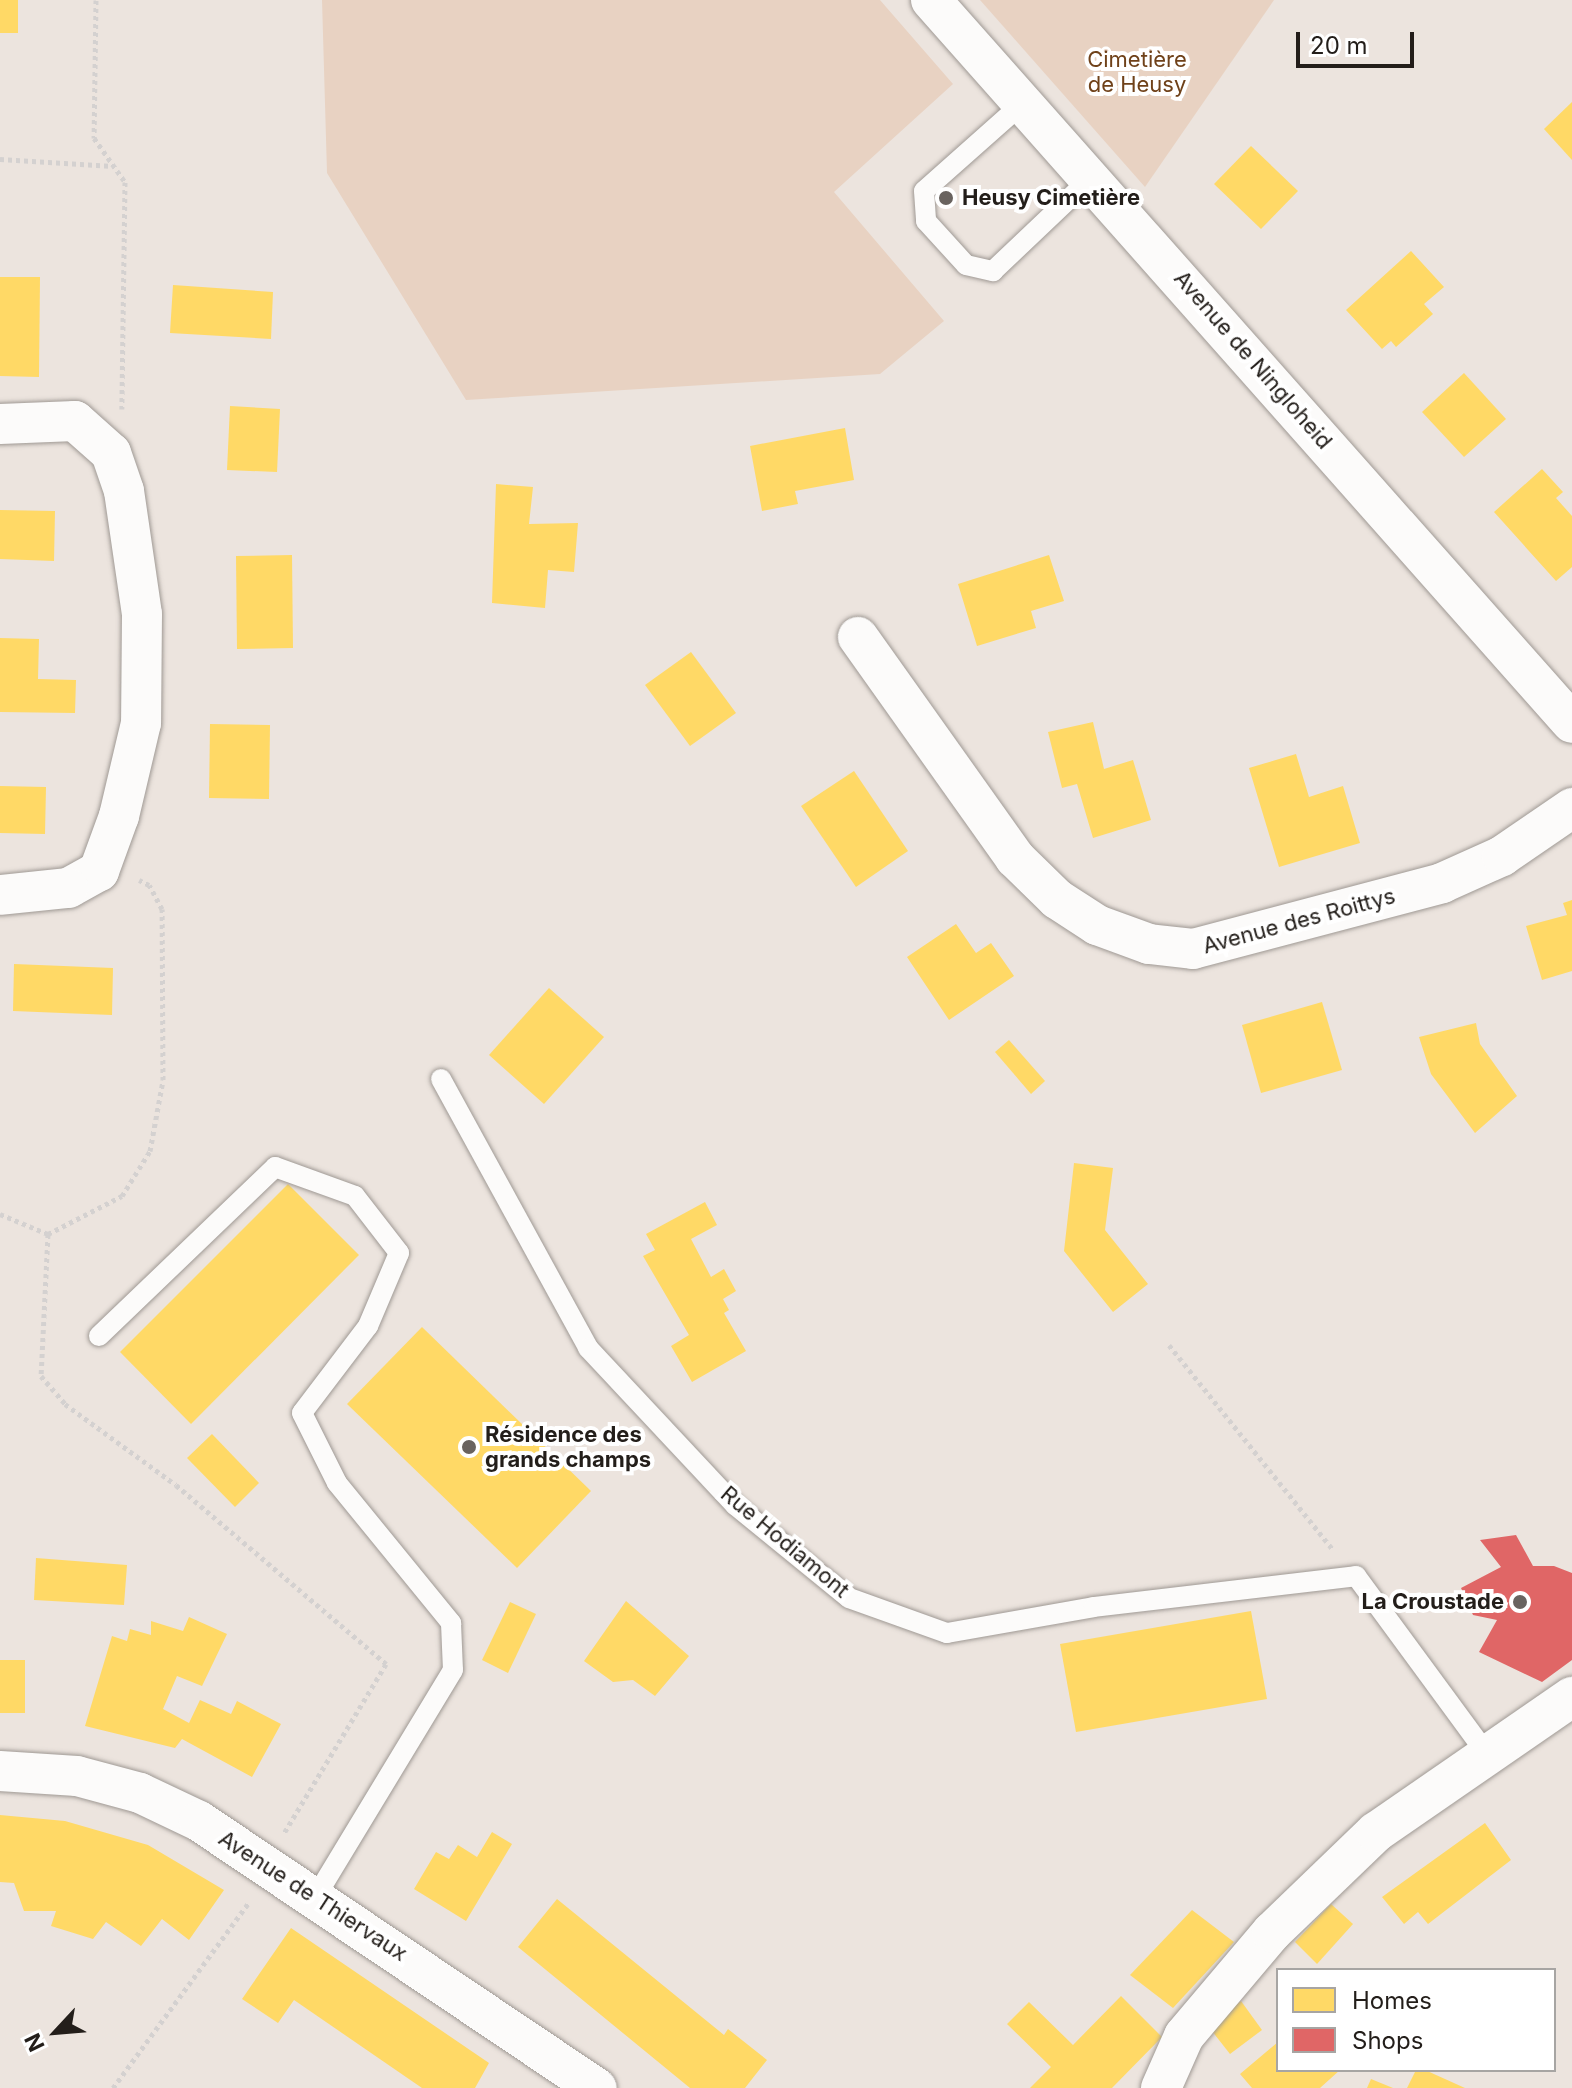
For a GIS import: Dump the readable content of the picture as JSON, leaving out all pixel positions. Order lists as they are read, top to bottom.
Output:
{
  "streets": {
    "street": ["Avenue de Ningloheid", "Avenue des Roittys", "Avenue de Thiervaux"],
    "lane": ["Rue Hodiamont"]
  },
  "parks": ["Cimetière de Heusy"],
  "places": ["Heusy Cimetière", "Résidence des grands champs", "La Croustade"],
  "legend": ["Homes", "Shops"],
  "scale_bar": "20 m",
  "north": "bottom left"
}
